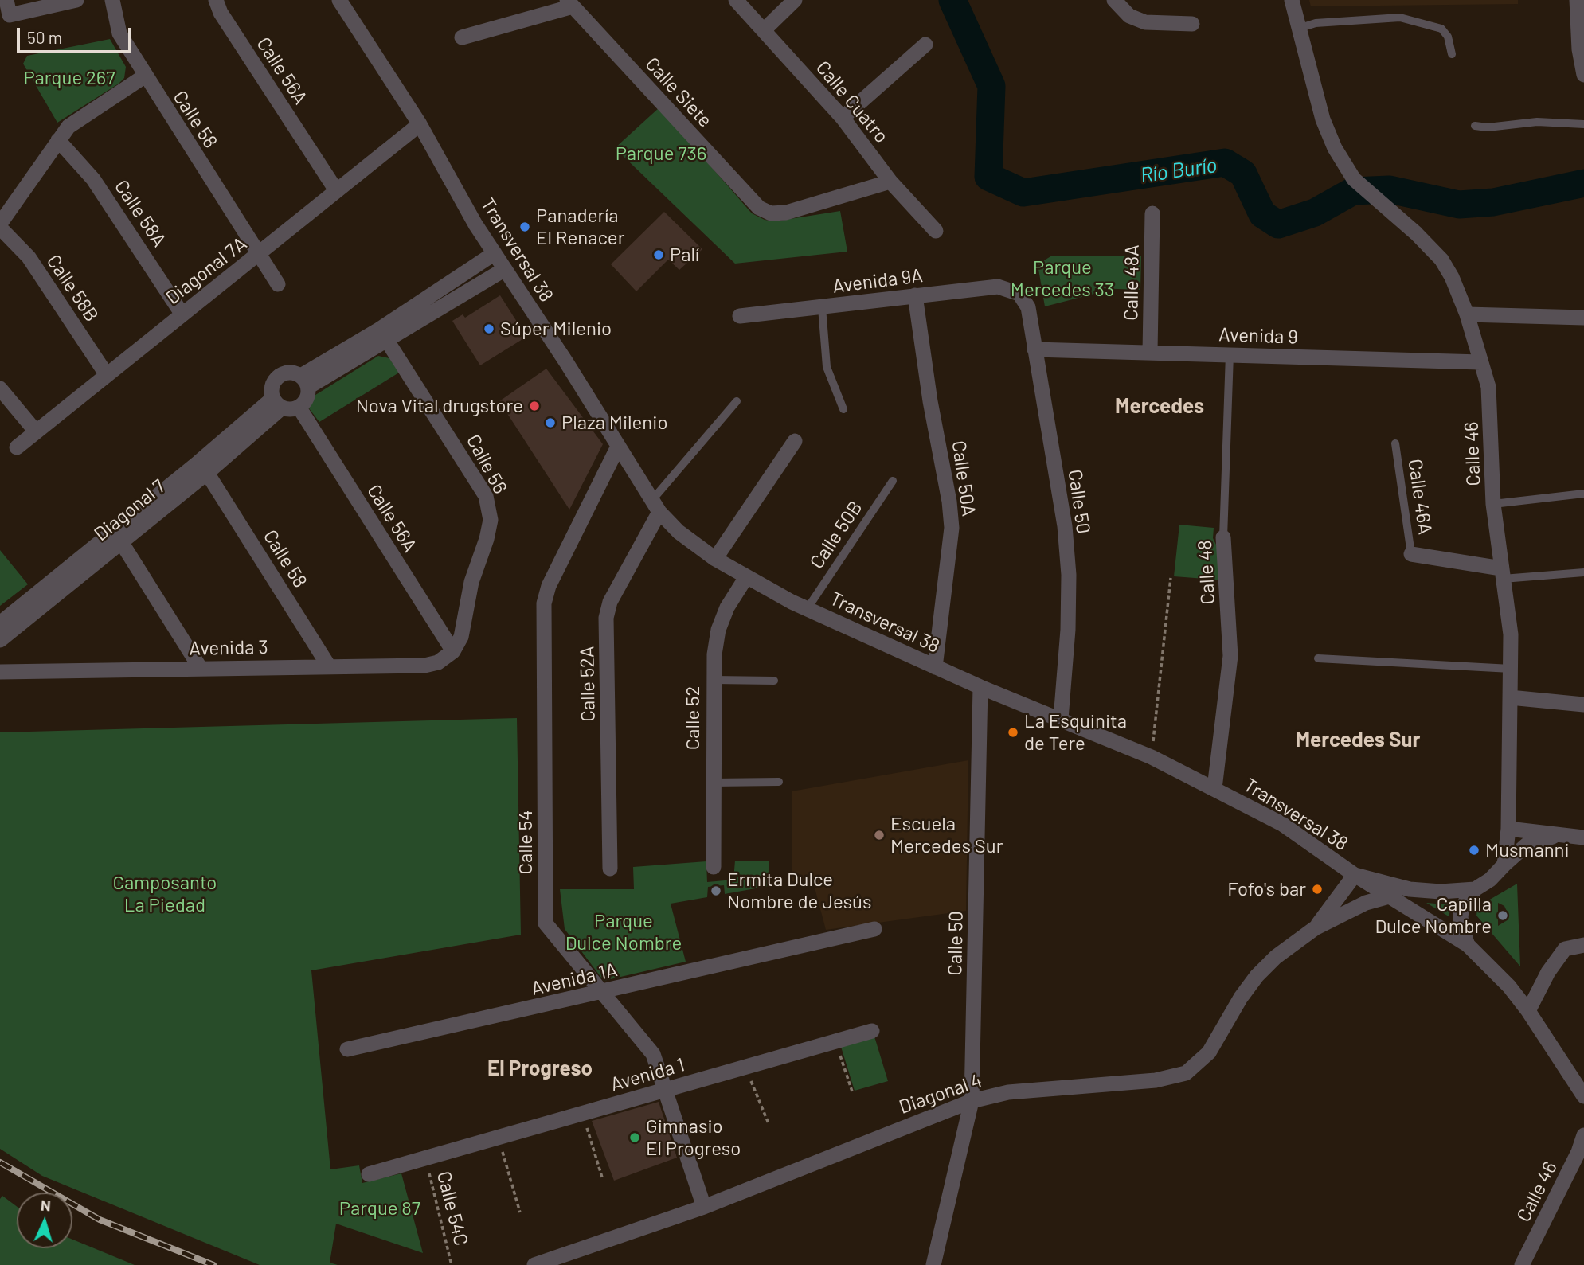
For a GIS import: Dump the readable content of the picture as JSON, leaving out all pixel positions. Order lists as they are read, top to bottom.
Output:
{
  "streets": {
    "street": [
      "Calle 56A",
      "Calle Siete",
      "Calle Cuatro",
      "Calle 58",
      "Calle 58A",
      "Transversal 38",
      "Diagonal 7A",
      "Avenida 9A",
      "Calle 48A",
      "Calle 58B",
      "Avenida 9",
      "Calle 46",
      "Calle 56",
      "Calle 50A",
      "Calle 50",
      "Diagonal 7",
      "Calle 48",
      "Avenida 3",
      "Calle 52A",
      "Calle 52",
      "Calle 54",
      "Avenida 1A",
      "Avenida 1",
      "Diagonal 4"
    ],
    "lane": ["Calle 46A", "Calle 50B"],
    "path": ["Calle 54C"]
  },
  "crossings": [
    ["Calle 56A", "Diagonal 7A"],
    ["Calle 56A", "Calle 56"],
    ["Calle 56A", "Diagonal 7"],
    ["Calle 56A", "Avenida 3"],
    ["Calle Siete", "Calle Cuatro"],
    ["Calle 58", "Diagonal 7A"],
    ["Calle 58", "Diagonal 7"],
    ["Calle 58", "Avenida 3"],
    ["Calle 58A", "Diagonal 7A"],
    ["Transversal 38", "Diagonal 7A"],
    ["Transversal 38", "Calle 50A"],
    ["Transversal 38", "Calle 50"],
    ["Transversal 38", "Diagonal 7"],
    ["Transversal 38", "Calle 50B"],
    ["Transversal 38", "Calle 48"],
    ["Transversal 38", "Calle 52A"],
    ["Transversal 38", "Calle 52"],
    ["Transversal 38", "Calle 54"],
    ["Transversal 38", "Diagonal 4"],
    ["Diagonal 7A", "Calle 58B"],
    ["Avenida 9A", "Calle 50A"],
    ["Avenida 9A", "Calle 50"],
    ["Calle 48A", "Avenida 9"],
    ["Avenida 9", "Calle 46"],
    ["Avenida 9", "Calle 50"],
    ["Avenida 9", "Calle 48"],
    ["Calle 56", "Diagonal 7"],
    ["Calle 56", "Avenida 3"],
    ["Calle 50", "Diagonal 4"],
    ["Calle 54", "Avenida 1A"],
    ["Calle 54", "Avenida 1"],
    ["Calle 54", "Diagonal 4"],
    ["Avenida 1", "Calle 54C"]
  ],
  "districts": ["Mercedes", "Mercedes Sur", "El Progreso"],
  "water": ["Río Burío"],
  "parks": [
    "Parque 267",
    "Parque 736",
    "Parque Mercedes 33",
    "Camposanto La Piedad",
    "Parque Dulce Nombre",
    "Parque 87"
  ],
  "places": [
    "Panadería El Renacer",
    "Palí",
    "Súper Milenio",
    "Nova Vital drugstore",
    "Plaza Milenio",
    "La Esquinita de Tere",
    "Escuela Mercedes Sur",
    "Musmanni",
    "Fofo's bar",
    "Ermita Dulce Nombre de Jesús",
    "Capilla Dulce Nombre",
    "Gimnasio El Progreso"
  ],
  "scale_bar": "50 m",
  "north": "top"
}
